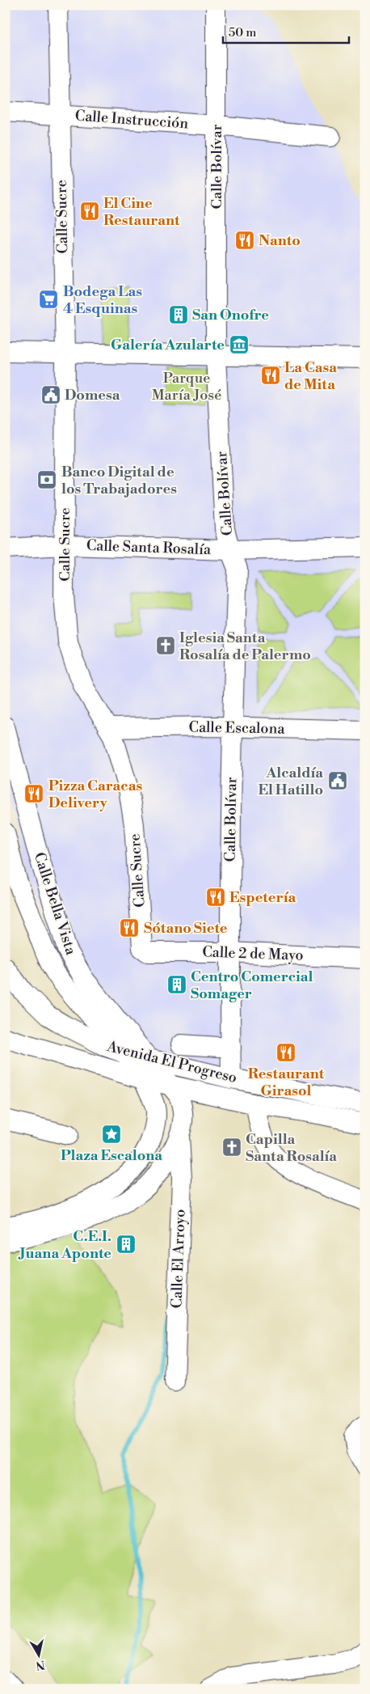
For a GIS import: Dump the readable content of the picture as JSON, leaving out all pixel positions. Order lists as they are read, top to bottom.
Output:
{
  "streets": {
    "street": [
      "Calle Instrucción",
      "Calle Bolívar",
      "Calle Sucre",
      "Calle Santa Rosalía",
      "Calle Escalona",
      "Calle Bella Vista",
      "Calle 2 de Mayo",
      "Avenida El Progreso",
      "Calle El Arroyo"
    ]
  },
  "crossings": [
    ["Calle Instrucción", "Calle Bolívar"],
    ["Calle Instrucción", "Calle Sucre"],
    ["Calle Bolívar", "Calle Santa Rosalía"],
    ["Calle Bolívar", "Calle Escalona"],
    ["Calle Bolívar", "Calle 2 de Mayo"],
    ["Calle Bolívar", "Avenida El Progreso"],
    ["Calle Sucre", "Calle Santa Rosalía"],
    ["Calle Sucre", "Calle Escalona"],
    ["Calle Sucre", "Calle 2 de Mayo"],
    ["Calle Bella Vista", "Avenida El Progreso"],
    ["Calle Bella Vista", "Calle El Arroyo"]
  ],
  "parks": ["Parque María José"],
  "places": {
    "restaurant": [
      "El Cine Restaurant",
      "Nanto",
      "La Casa de Mita",
      "Pizza Caracas Delivery",
      "Espetería",
      "Sótano Siete",
      "Restaurant Girasol"
    ],
    "supermarket": ["Bodega Las 4 Esquinas"],
    "building": ["San Onofre", "Centro Comercial Somager", "C.E.I. Juana Aponte"],
    "museum": ["Galería Azularte"],
    "public building": ["Domesa", "Alcaldía El Hatillo"],
    "bank": ["Banco Digital de los Trabajadores"],
    "church": ["Iglesia Santa Rosalía de Palermo", "Capilla Santa Rosalía"],
    "place": ["Plaza Escalona"]
  },
  "scale_bar": "50 m",
  "north": "bottom"
}
